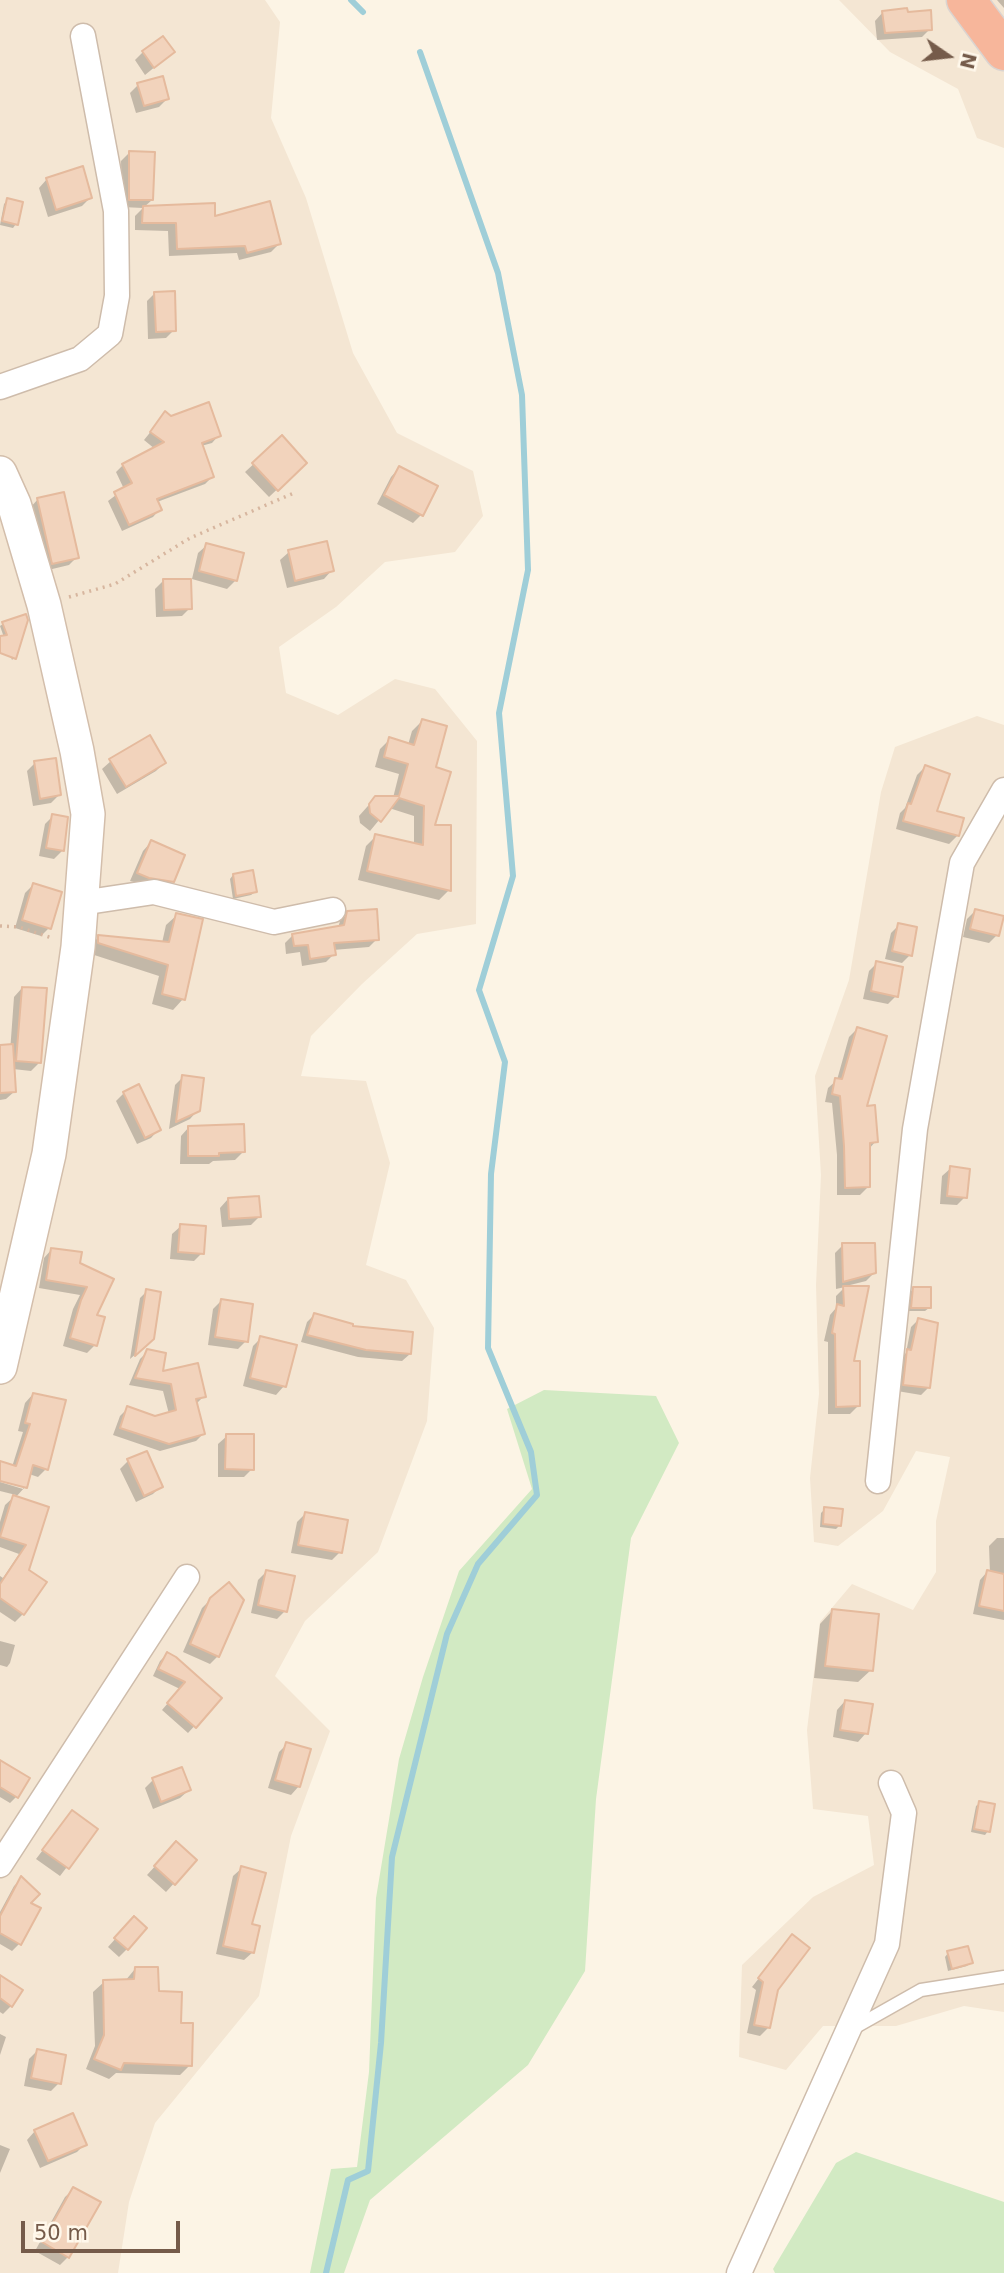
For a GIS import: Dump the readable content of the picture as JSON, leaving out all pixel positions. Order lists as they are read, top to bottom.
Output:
{
  "scale_bar": "50 m",
  "north": "right"
}
